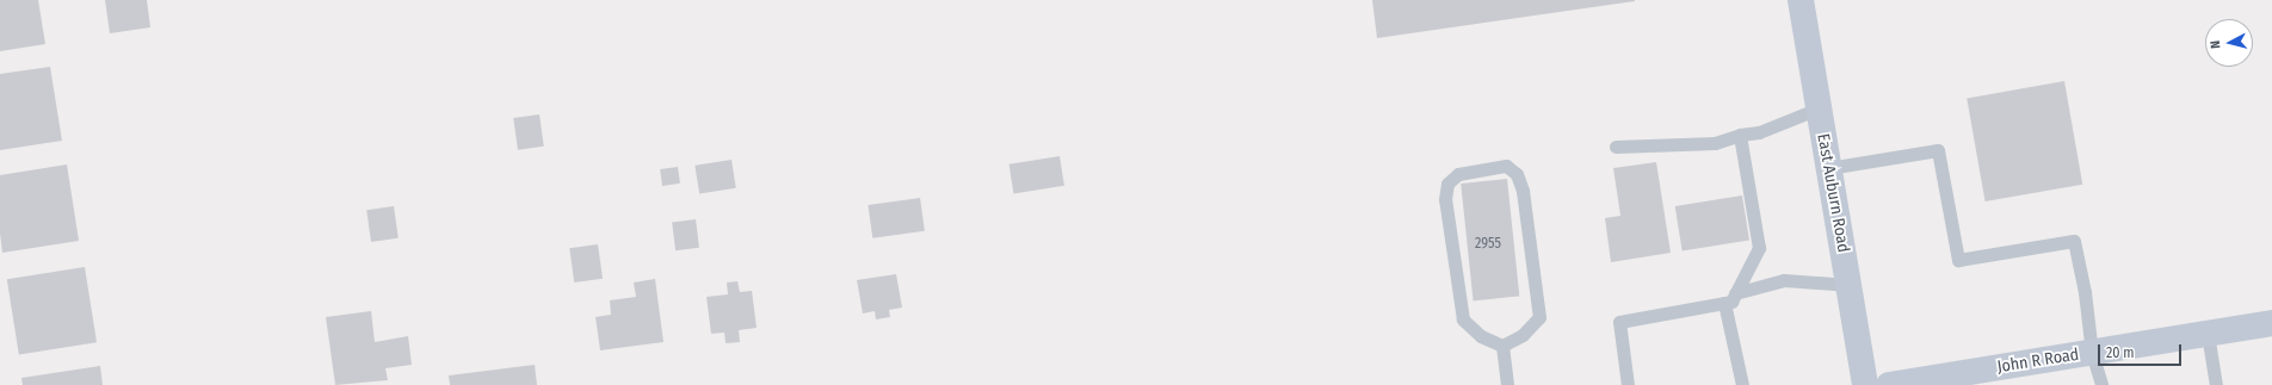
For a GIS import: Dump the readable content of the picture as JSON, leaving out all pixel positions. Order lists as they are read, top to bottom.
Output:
{
  "streets": {
    "main road": ["East Auburn Road", "John R Road"]
  },
  "house_numbers": ["2955"],
  "scale_bar": "20 m",
  "north": "left"
}
